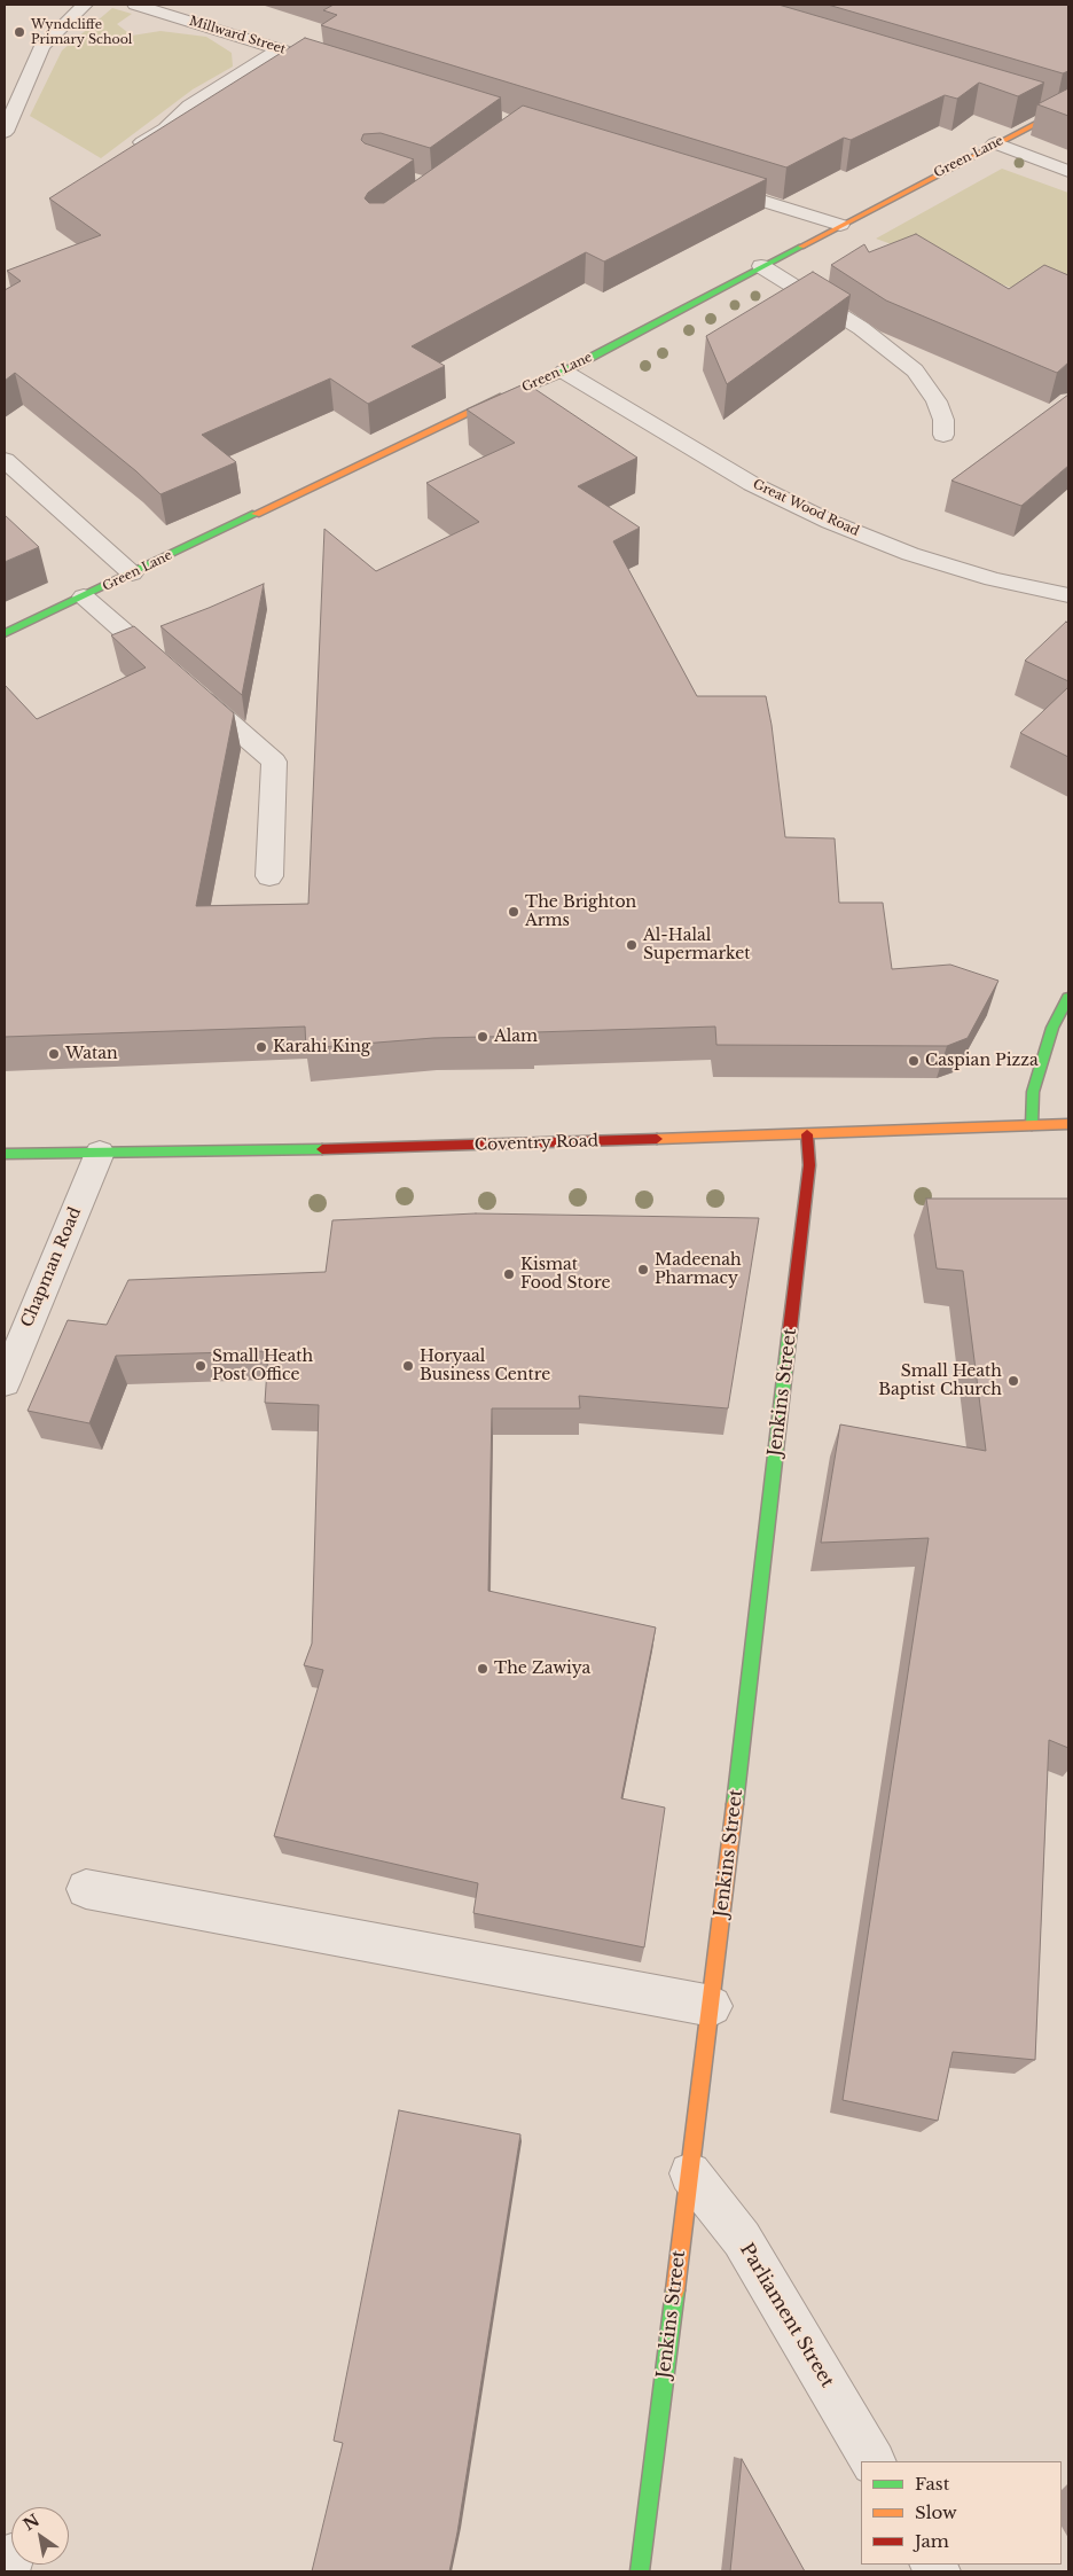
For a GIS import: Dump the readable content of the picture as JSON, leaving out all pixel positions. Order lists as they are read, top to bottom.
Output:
{
  "streets": {
    "street": [
      "Millward Street",
      "Green Lane",
      "Great Wood Road",
      "Coventry Road",
      "Chapman Road",
      "Jenkins Street",
      "Parliament Street"
    ]
  },
  "crossings": [
    ["Green Lane", "Great Wood Road"],
    ["Coventry Road", "Chapman Road"],
    ["Coventry Road", "Jenkins Street"],
    ["Jenkins Street", "Parliament Street"]
  ],
  "places": [
    "Wyndcliffe Primary School",
    "The Brighton Arms",
    "Al-Halal Supermarket",
    "Alam",
    "Karahi King",
    "Watan",
    "Caspian Pizza",
    "Madeenah Pharmacy",
    "Kismat Food Store",
    "Small Heath Post Office",
    "Horyaal Business Centre",
    "Small Heath Baptist Church",
    "The Zawiya"
  ],
  "legend": ["Fast", "Slow", "Jam"],
  "north": "top left"
}
